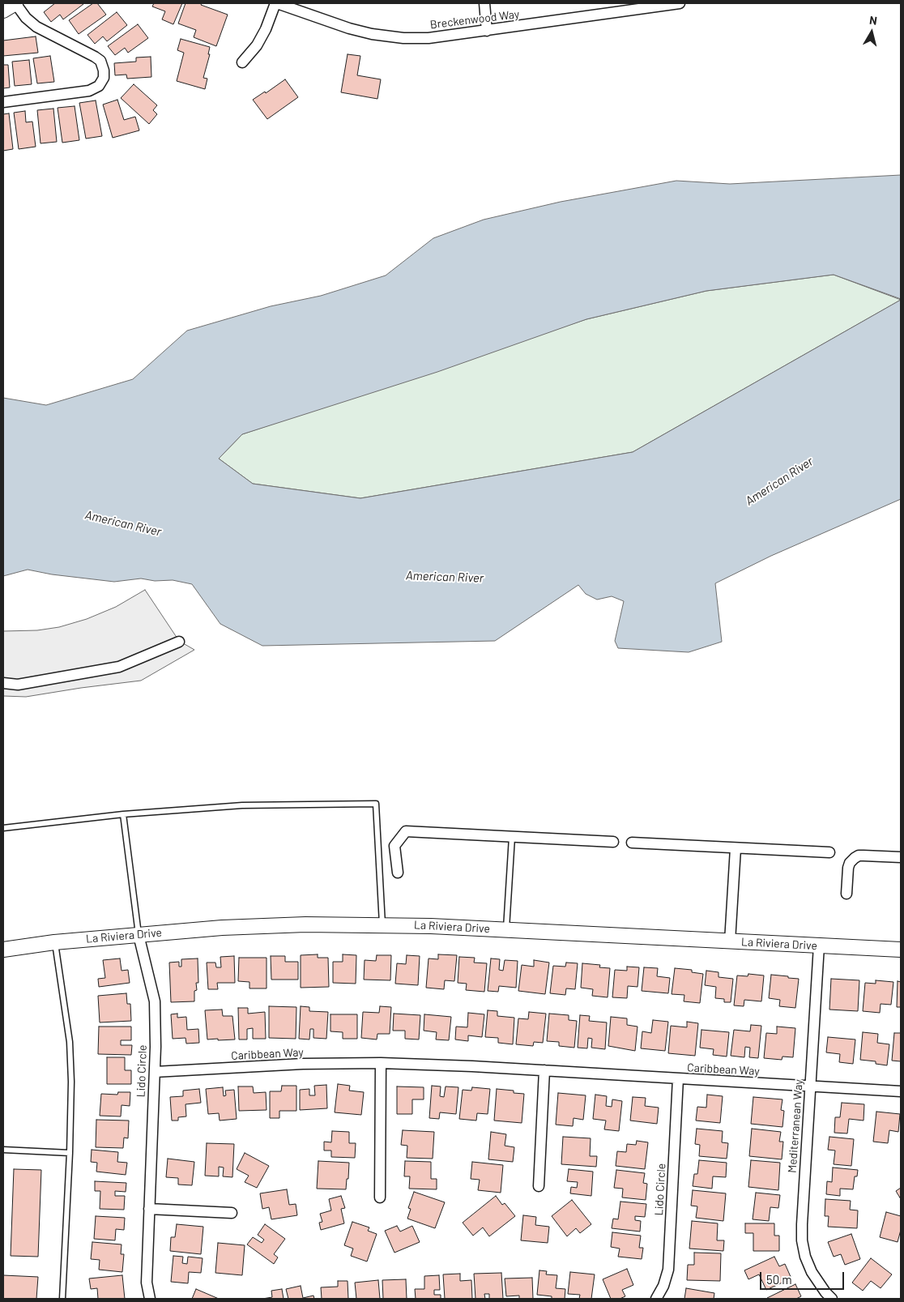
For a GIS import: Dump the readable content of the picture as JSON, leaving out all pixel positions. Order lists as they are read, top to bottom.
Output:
{
  "streets": {
    "street": [
      "Breckenwood Way",
      "La Riviera Drive",
      "Caribbean Way",
      "Lido Circle",
      "Mediterranean Way"
    ]
  },
  "crossings": [
    ["La Riviera Drive", "Lido Circle"],
    ["La Riviera Drive", "Mediterranean Way"],
    ["Caribbean Way", "Lido Circle"],
    ["Caribbean Way", "Mediterranean Way"]
  ],
  "water": ["American River"],
  "scale_bar": "50 m",
  "north": "top"
}
